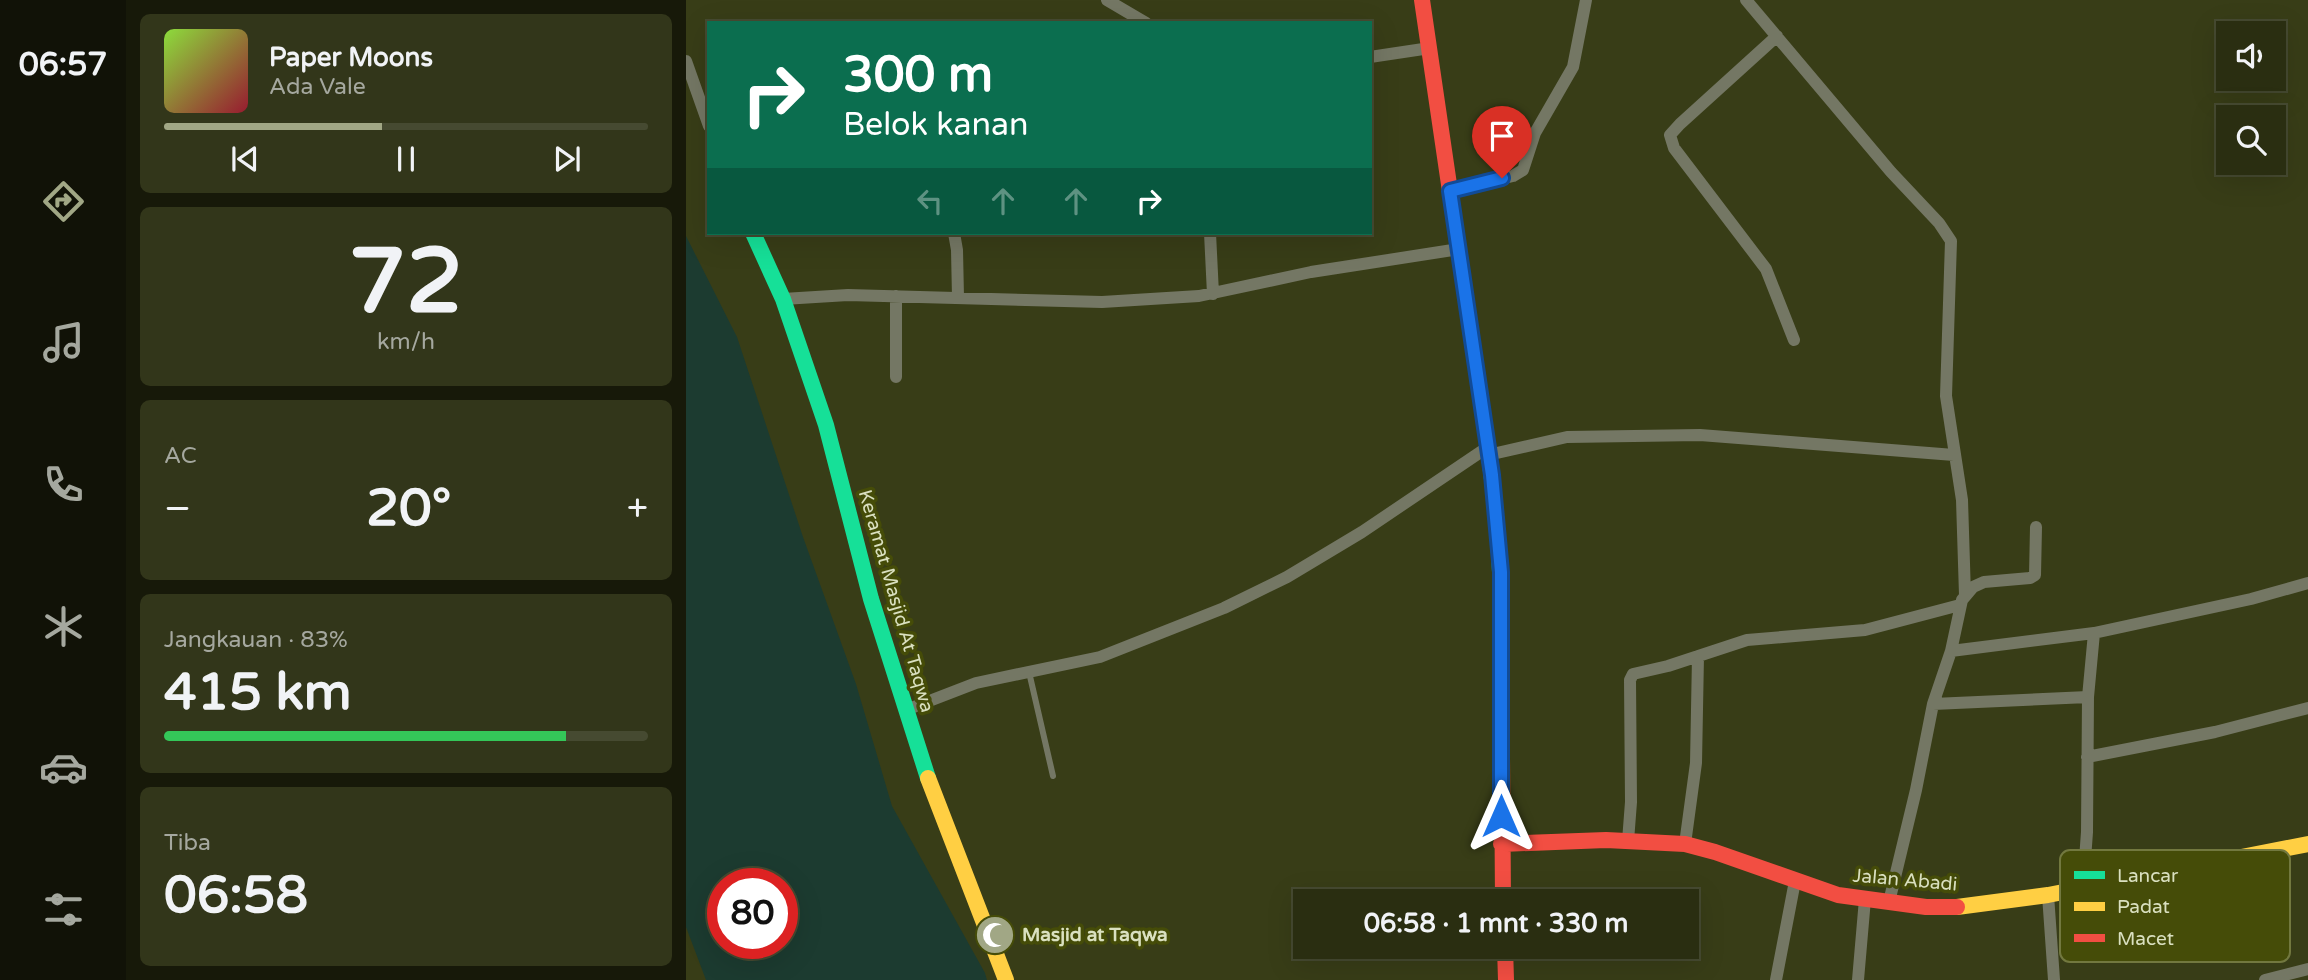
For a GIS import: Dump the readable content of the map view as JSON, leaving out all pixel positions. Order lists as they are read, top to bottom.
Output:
{
  "streets": {
    "main road": ["Keramat Masjid At Taqwa", "Jalan Abadi"]
  },
  "places": {
    "mosque": ["Masjid at Taqwa"]
  },
  "legend": ["Lancar", "Padat", "Macet"],
  "page": {
    "tabs": "06:57",
    "turn": ["300 m", "Belok kanan"],
    "song": ["Paper Moons", "Ada Vale"],
    "tile": [
      ["72", "km/h"],
      "AC",
      ["Jangkauan · 83%", "415 km"],
      ["Tiba", "06:58"]
    ],
    "heat": ["−", "20°", "+"],
    "limit": "80",
    "trip": "06:58 · 1 mnt · 330 m"
  }
}
